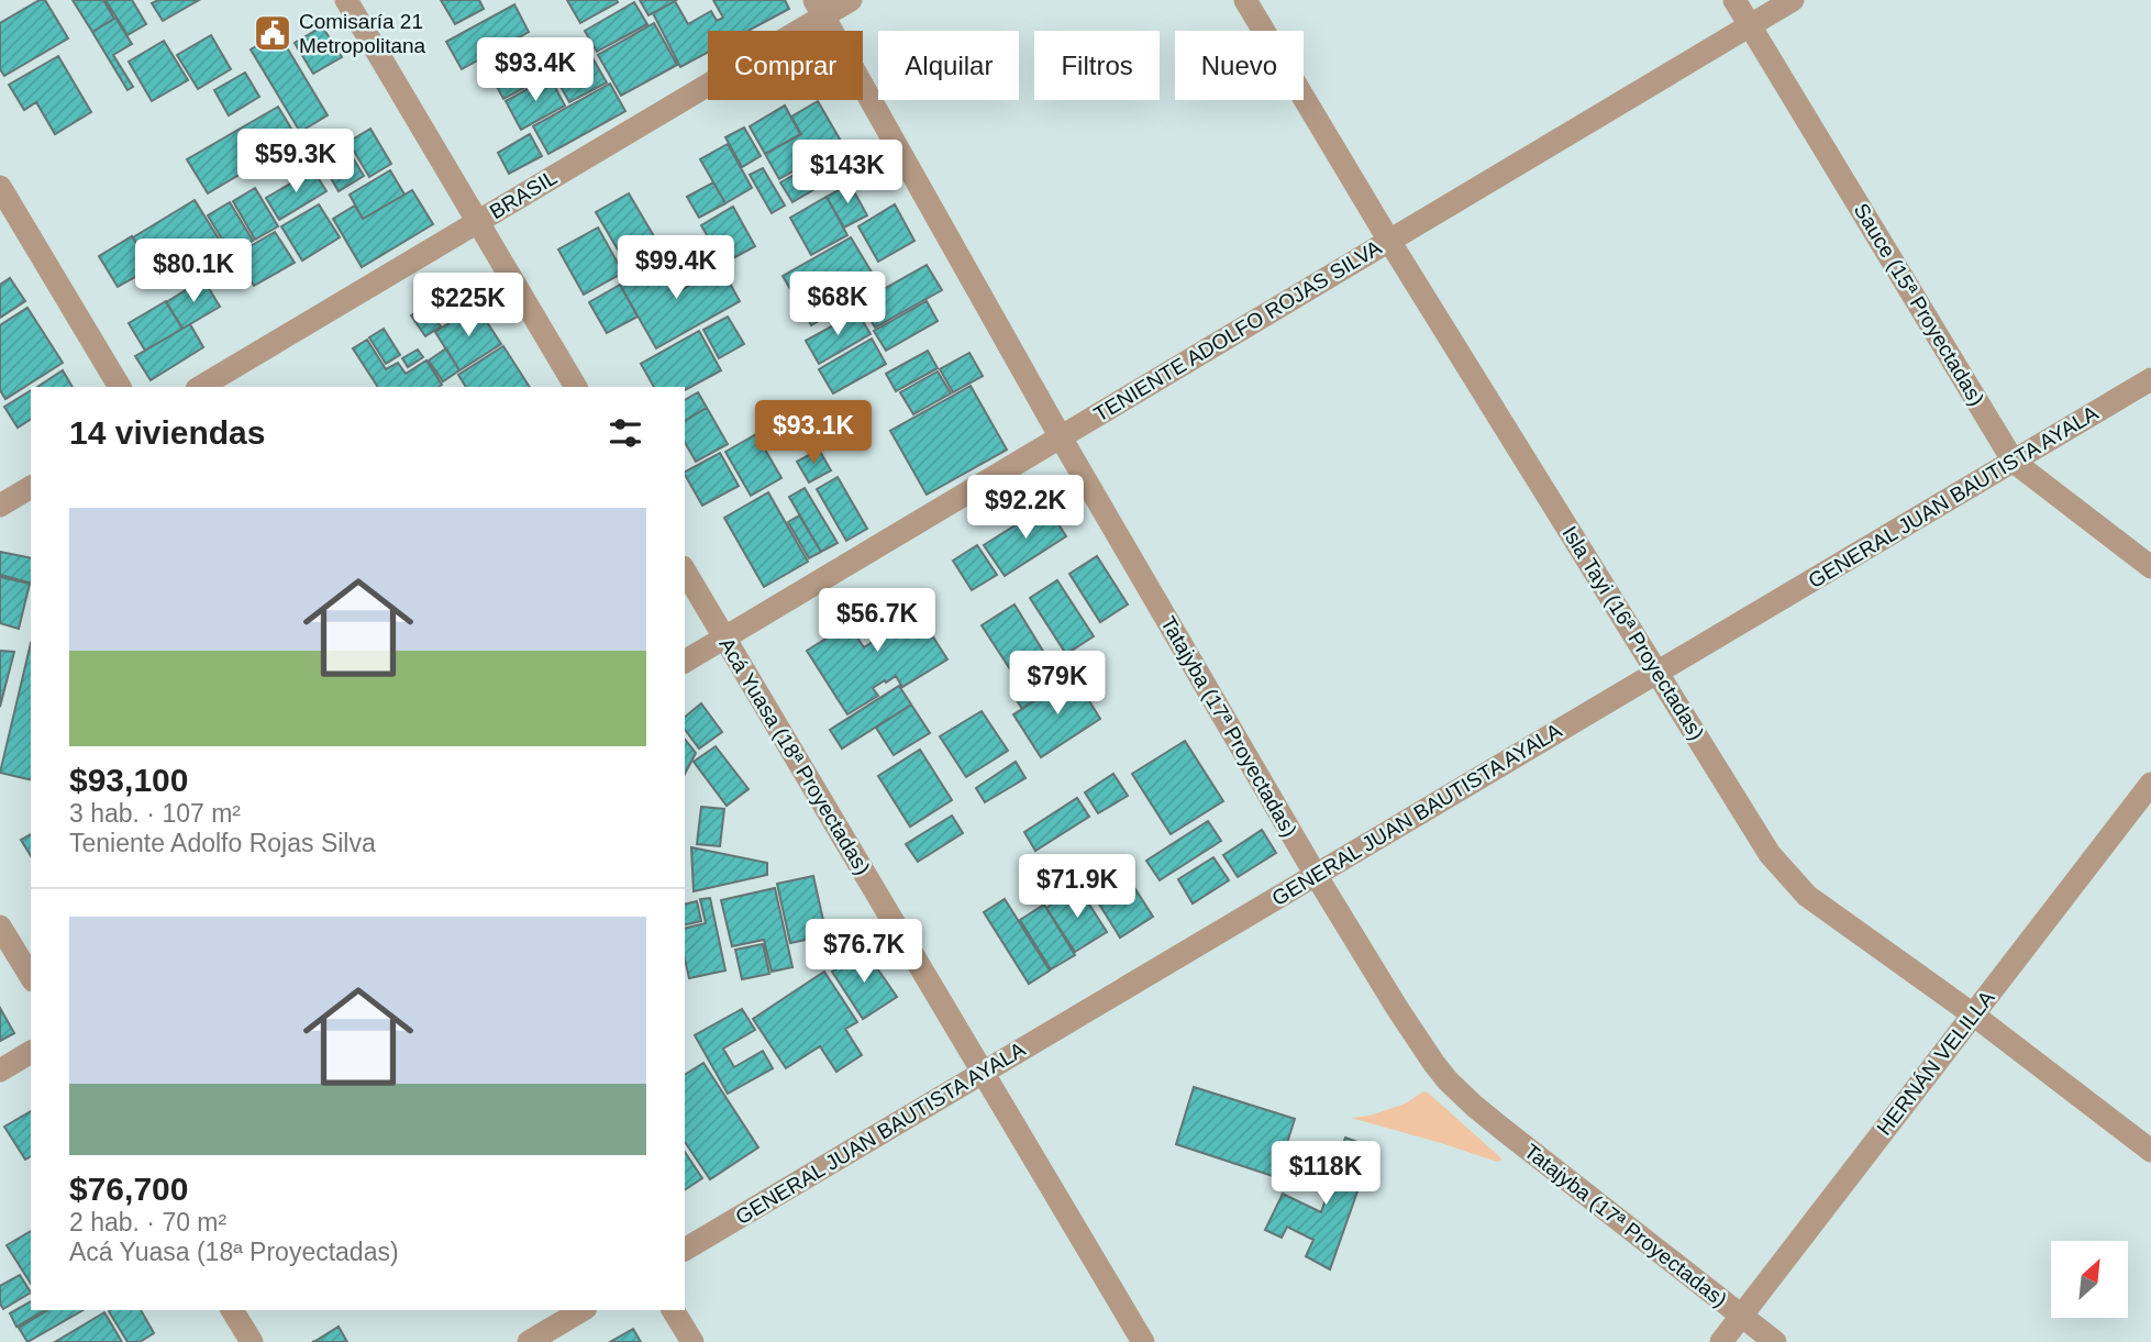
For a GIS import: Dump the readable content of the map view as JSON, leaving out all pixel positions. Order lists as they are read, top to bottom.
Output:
{
  "streets": {
    "street": [
      "BRASIL",
      "Sauce (15ª Proyectadas)",
      "TENIENTE ADOLFO ROJAS SILVA",
      "GENERAL JUAN BAUTISTA AYALA",
      "Isla Tayi (16ª Proyectadas)",
      "Tatajyba (17ª Proyectadas)",
      "Acá Yuasa (18ª Proyectadas)",
      "HERNÁN VELILLA"
    ]
  },
  "crossings": [
    ["BRASIL", "Tatajyba (17ª Proyectadas)"],
    ["Sauce (15ª Proyectadas)", "TENIENTE ADOLFO ROJAS SILVA"],
    ["Sauce (15ª Proyectadas)", "GENERAL JUAN BAUTISTA AYALA"],
    ["TENIENTE ADOLFO ROJAS SILVA", "Isla Tayi (16ª Proyectadas)"],
    ["TENIENTE ADOLFO ROJAS SILVA", "Tatajyba (17ª Proyectadas)"],
    ["TENIENTE ADOLFO ROJAS SILVA", "Acá Yuasa (18ª Proyectadas)"],
    ["GENERAL JUAN BAUTISTA AYALA", "Isla Tayi (16ª Proyectadas)"],
    ["GENERAL JUAN BAUTISTA AYALA", "Tatajyba (17ª Proyectadas)"],
    ["GENERAL JUAN BAUTISTA AYALA", "Acá Yuasa (18ª Proyectadas)"],
    ["Isla Tayi (16ª Proyectadas)", "HERNÁN VELILLA"],
    ["Tatajyba (17ª Proyectadas)", "HERNÁN VELILLA"]
  ],
  "places": {
    "public building": ["Comisaría 21 Metropolitana"]
  },
  "north": "top right",
  "page": {
    "chip": [
      "Comprar",
      "Alquilar",
      "Filtros",
      "Nuevo"
    ],
    "price": [
      "$93.4K",
      "$59.3K",
      "$143K",
      "$99.4K",
      "$80.1K",
      "$68K",
      "$225K",
      "$93.1K",
      "$92.2K",
      "$56.7K",
      "$79K",
      "$71.9K",
      "$76.7K",
      "$118K"
    ],
    "heading": "14 viviendas",
    "list": [
      {
        "name": "$93,100",
        "note": "3 hab. · 107 m² · Teniente Adolfo Rojas Silva"
      },
      {
        "name": "$76,700",
        "note": "2 hab. · 70 m² · Acá Yuasa (18ª Proyectadas)"
      }
    ]
  }
}
